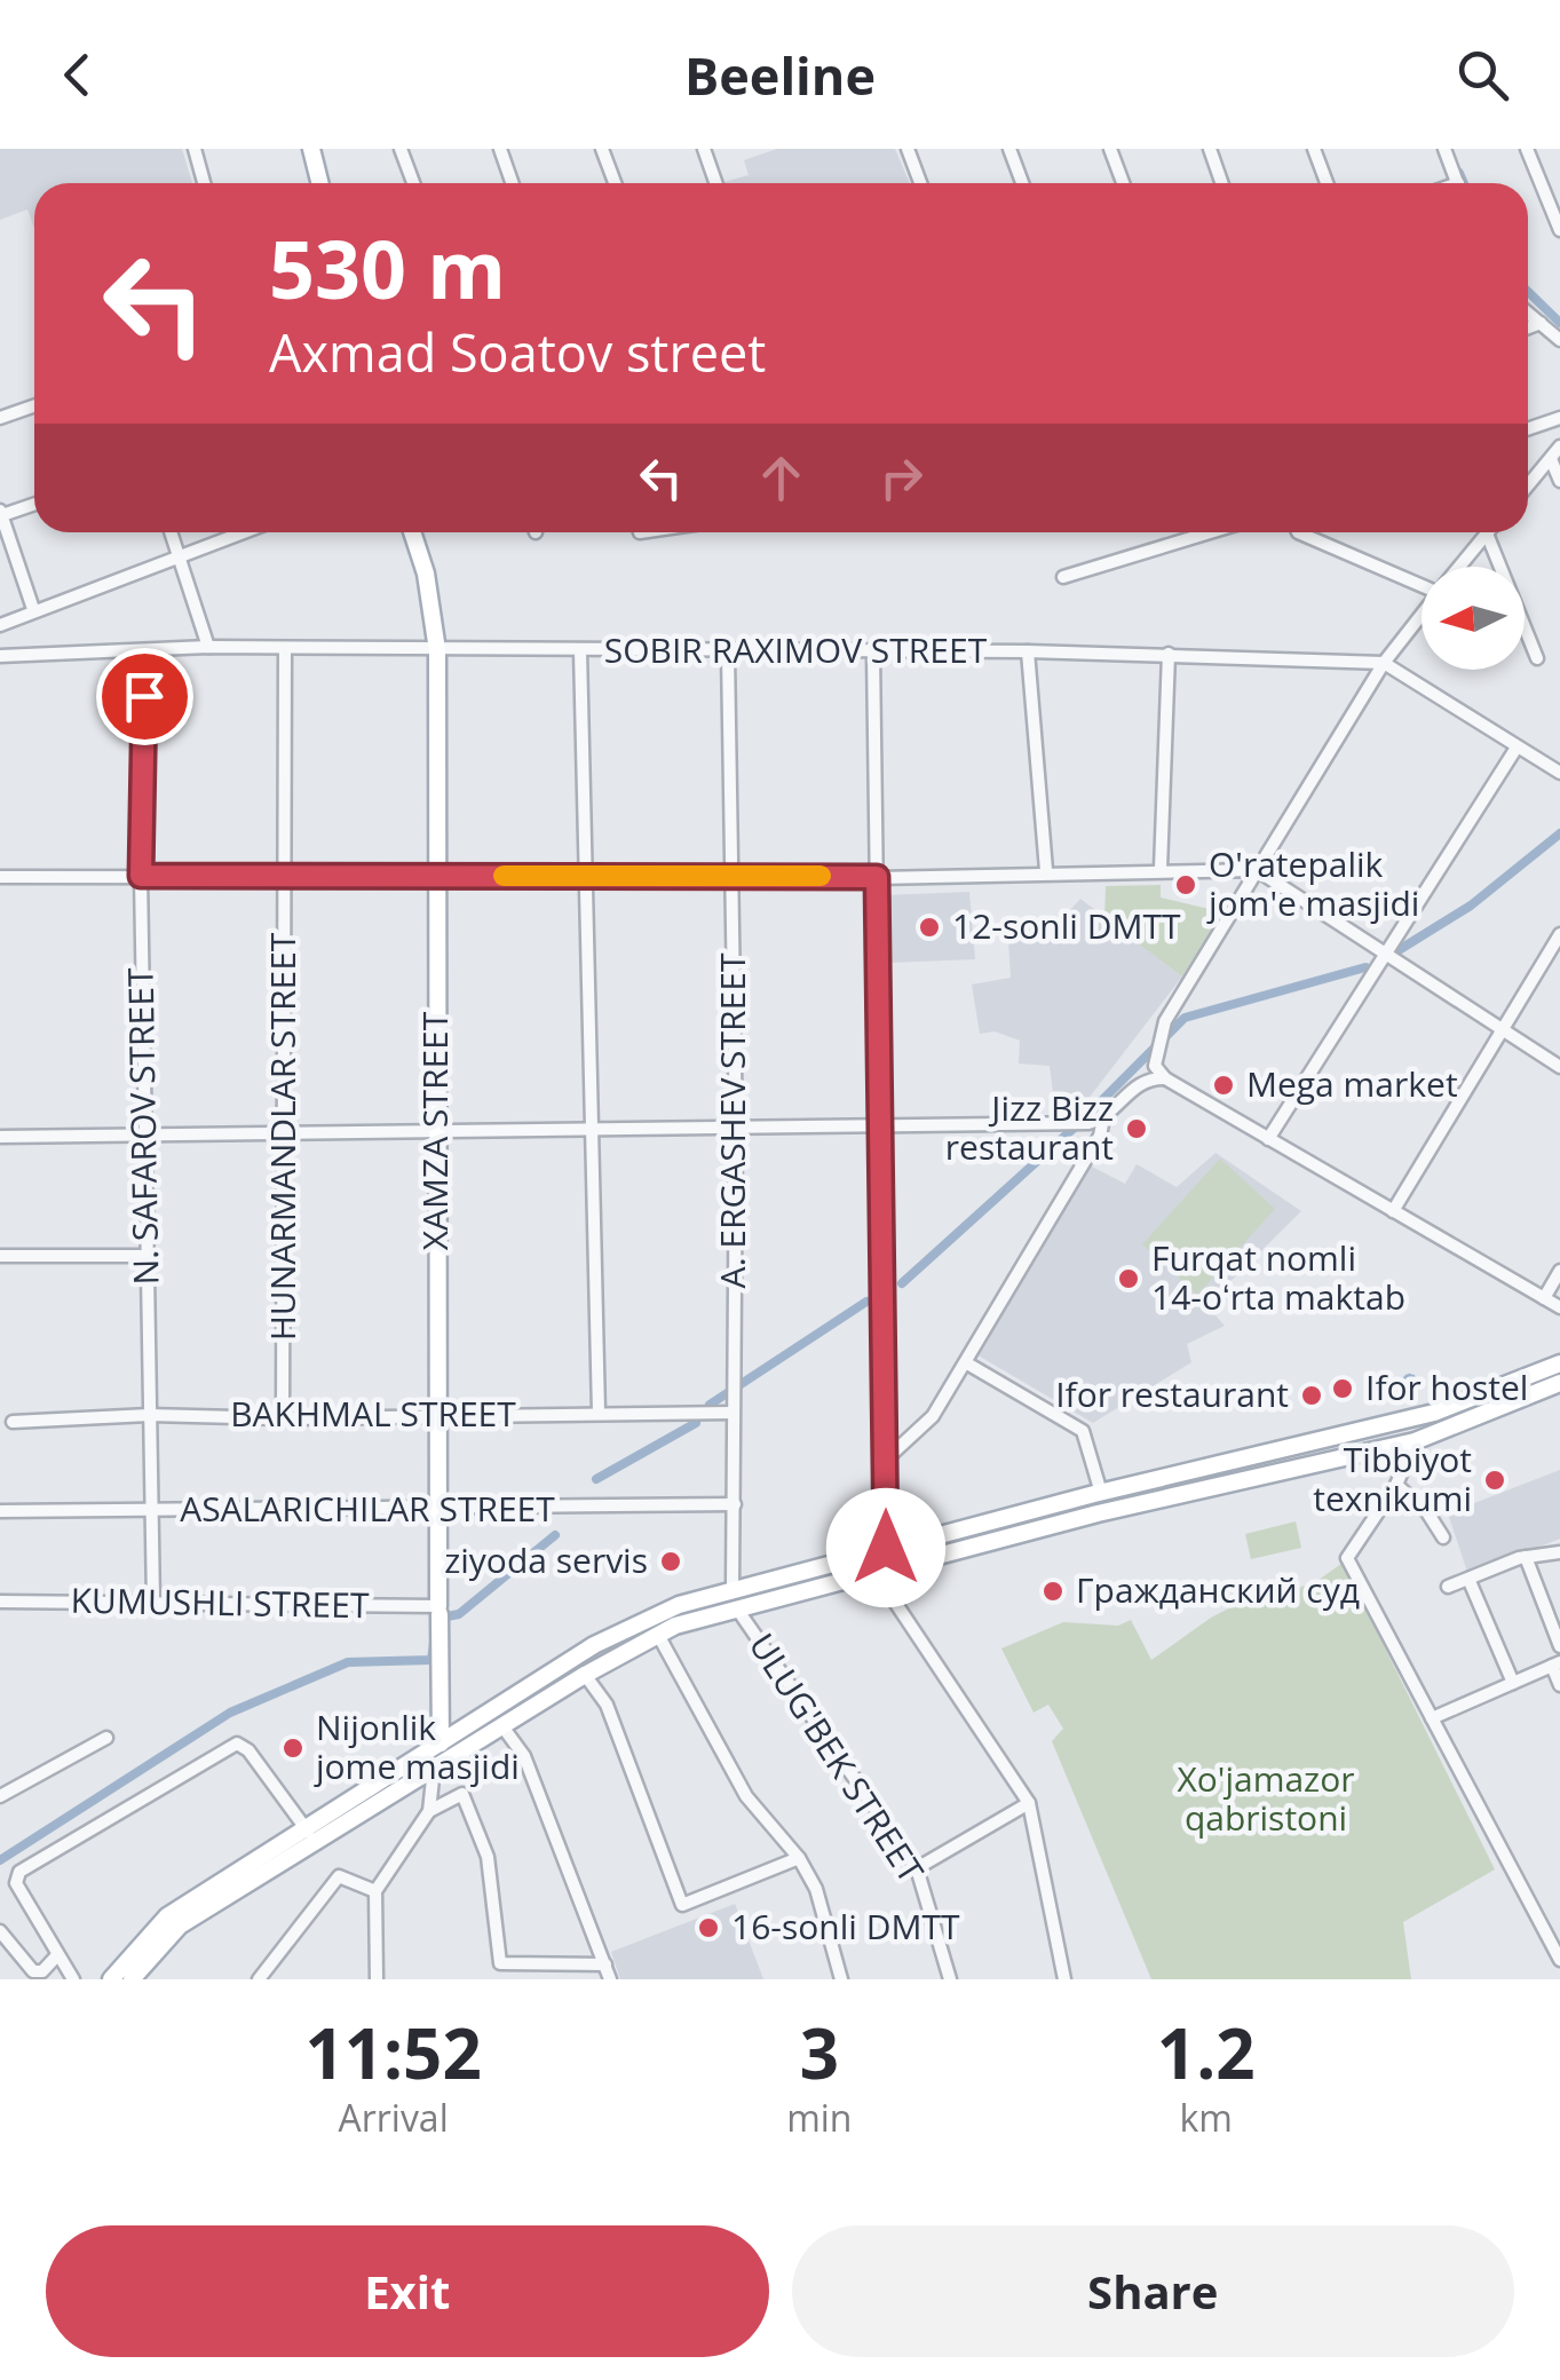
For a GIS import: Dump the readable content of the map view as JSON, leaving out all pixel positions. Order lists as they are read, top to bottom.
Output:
{
  "streets": {
    "main road": ["XAMZA STREET"],
    "street": [
      "SOBIR RAXIMOV STREET",
      "A. ERGASHEV STREET",
      "N. SAFAROV STREET",
      "HUNARMANDLAR STREET",
      "BAKHMAL STREET",
      "ASALARICHILAR STREET",
      "KUMUSHLI STREET",
      "ULUG'BEK STREET"
    ]
  },
  "crossings": [
    ["SOBIR RAXIMOV STREET", "A. ERGASHEV STREET"],
    ["SOBIR RAXIMOV STREET", "N. SAFAROV STREET"],
    ["SOBIR RAXIMOV STREET", "XAMZA STREET"],
    ["SOBIR RAXIMOV STREET", "HUNARMANDLAR STREET"],
    ["A. ERGASHEV STREET", "BAKHMAL STREET"],
    ["A. ERGASHEV STREET", "ASALARICHILAR STREET"],
    ["A. ERGASHEV STREET", "ULUG'BEK STREET"],
    ["N. SAFAROV STREET", "BAKHMAL STREET"],
    ["N. SAFAROV STREET", "ASALARICHILAR STREET"],
    ["N. SAFAROV STREET", "KUMUSHLI STREET"],
    ["XAMZA STREET", "BAKHMAL STREET"],
    ["XAMZA STREET", "ASALARICHILAR STREET"],
    ["XAMZA STREET", "KUMUSHLI STREET"],
    ["HUNARMANDLAR STREET", "BAKHMAL STREET"]
  ],
  "parks": ["Xo'jamazor qabristoni"],
  "places": [
    "O'ratepalik jom'e masjidi",
    "12-sonli DMTT",
    "Mega market",
    "Jizz Bizz restaurant",
    "Furqat nomli 14-oʻrta maktab",
    "Ifor hostel",
    "Ifor restaurant",
    "Tibbiyot texnikumi",
    "ziyoda servis",
    "Гражданский суд",
    "Nijonlik jome masjidi",
    "16-sonli DMTT"
  ],
  "north": "left",
  "page": {
    "header": "Beeline",
    "turn": ["530 m", "Axmad Soatov street"],
    "eta": [
      "11:52",
      "Arrival",
      "3",
      "min",
      "1.2",
      "km"
    ],
    "buttons": ["Exit", "Share"]
  }
}
